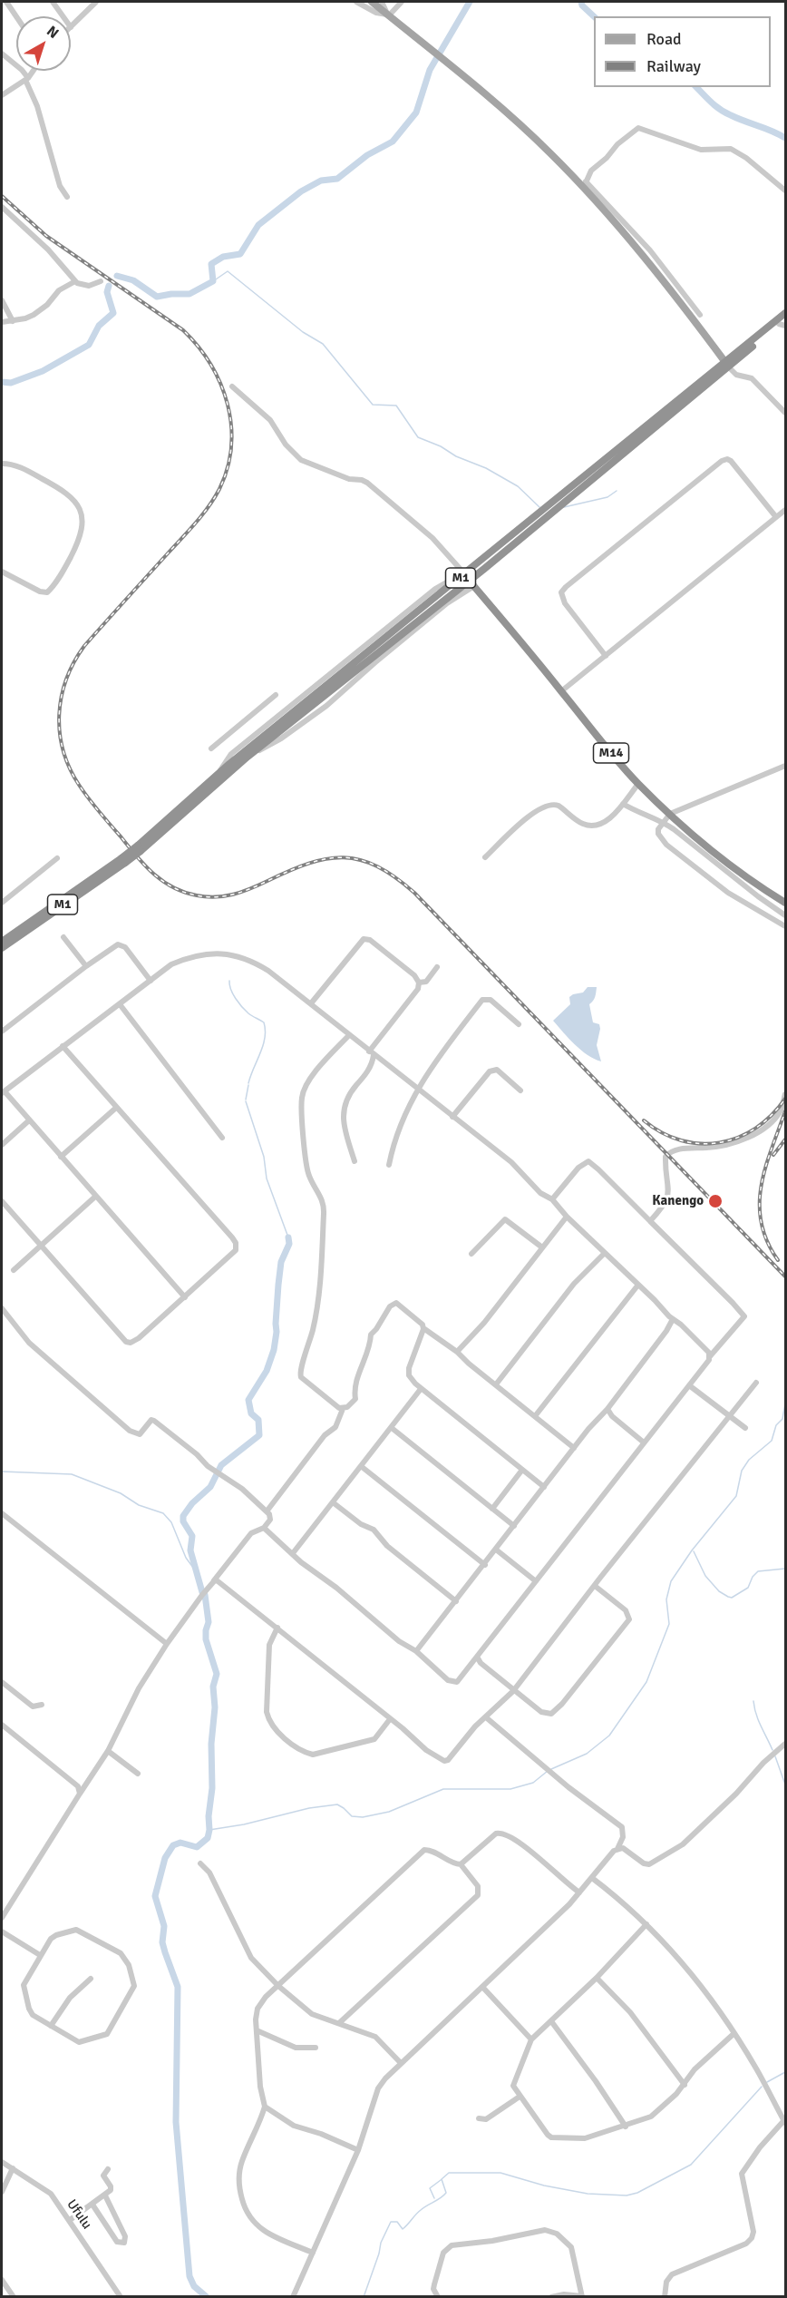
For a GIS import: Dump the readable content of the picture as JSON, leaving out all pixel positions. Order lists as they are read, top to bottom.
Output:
{
  "streets": {
    "highway": ["M1", "M14"],
    "street": ["Ufulu"]
  },
  "crossings": [
    ["M1", "M14"]
  ],
  "places": ["Kanengo"],
  "legend": ["Road", "Railway"],
  "north": "top right"
}
